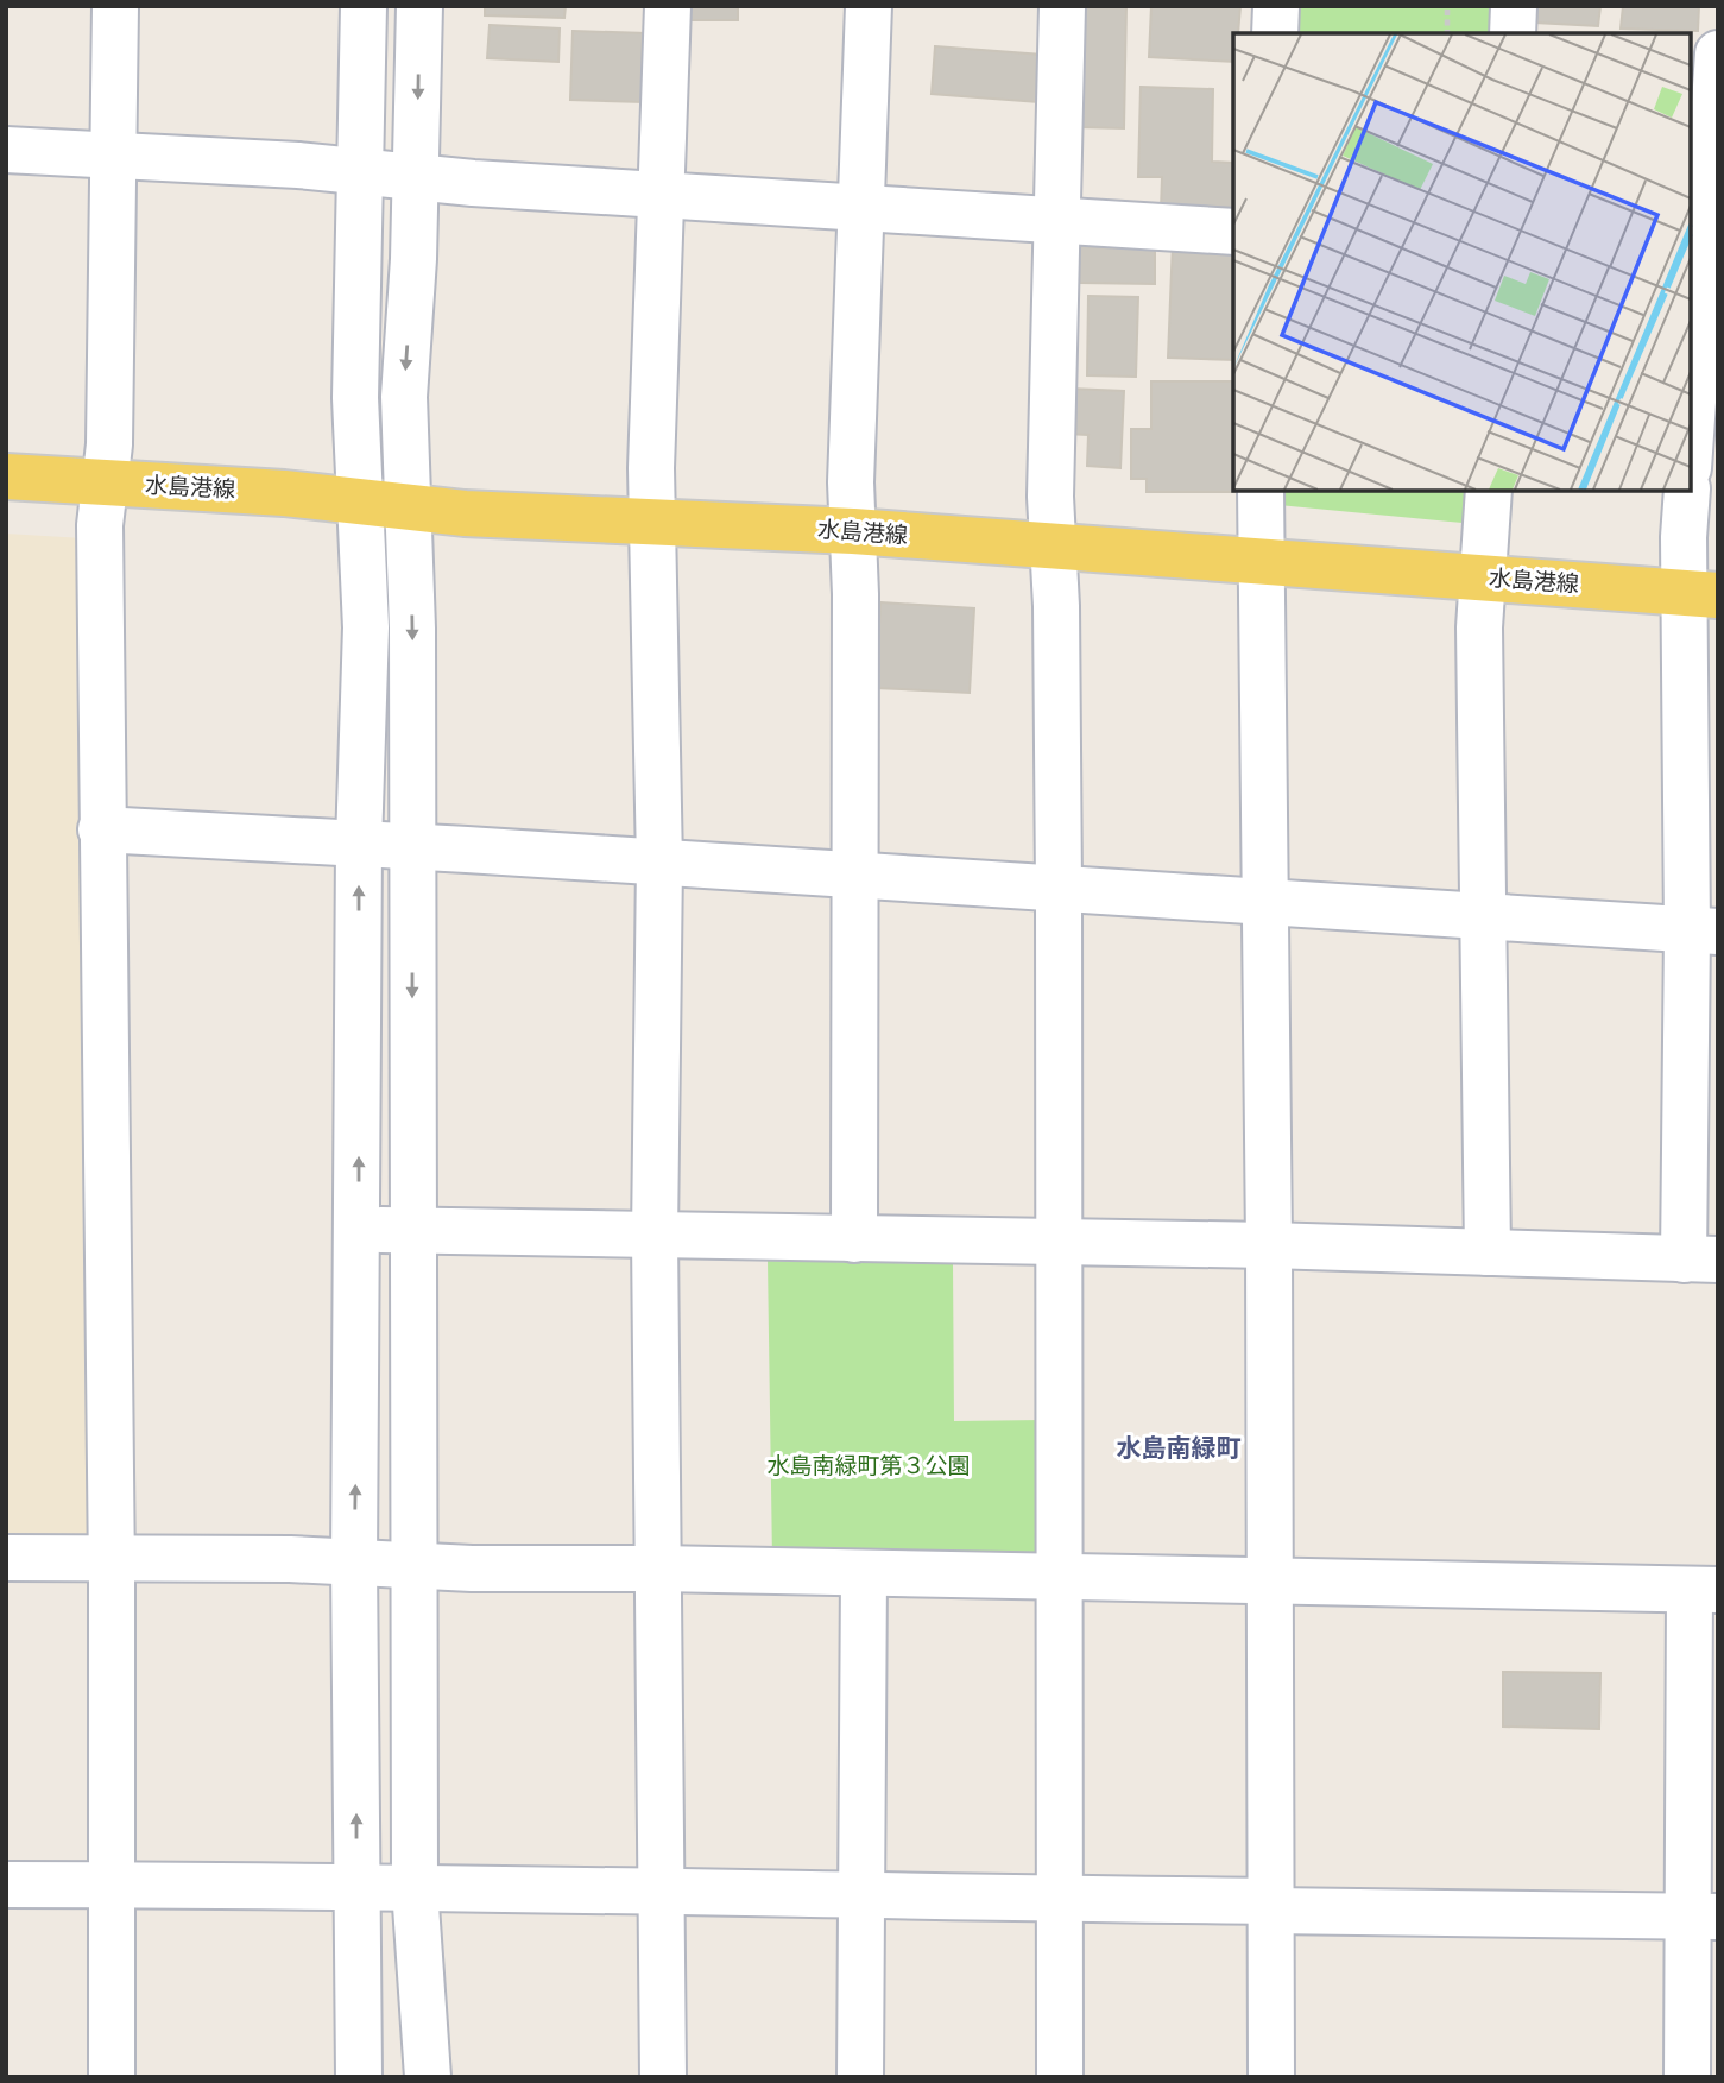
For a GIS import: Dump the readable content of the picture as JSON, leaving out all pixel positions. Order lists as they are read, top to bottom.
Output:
{
  "streets": {
    "main road": ["水島港線"]
  },
  "districts": ["水島南緑町"],
  "parks": ["水島南緑町第３公園"]
}
